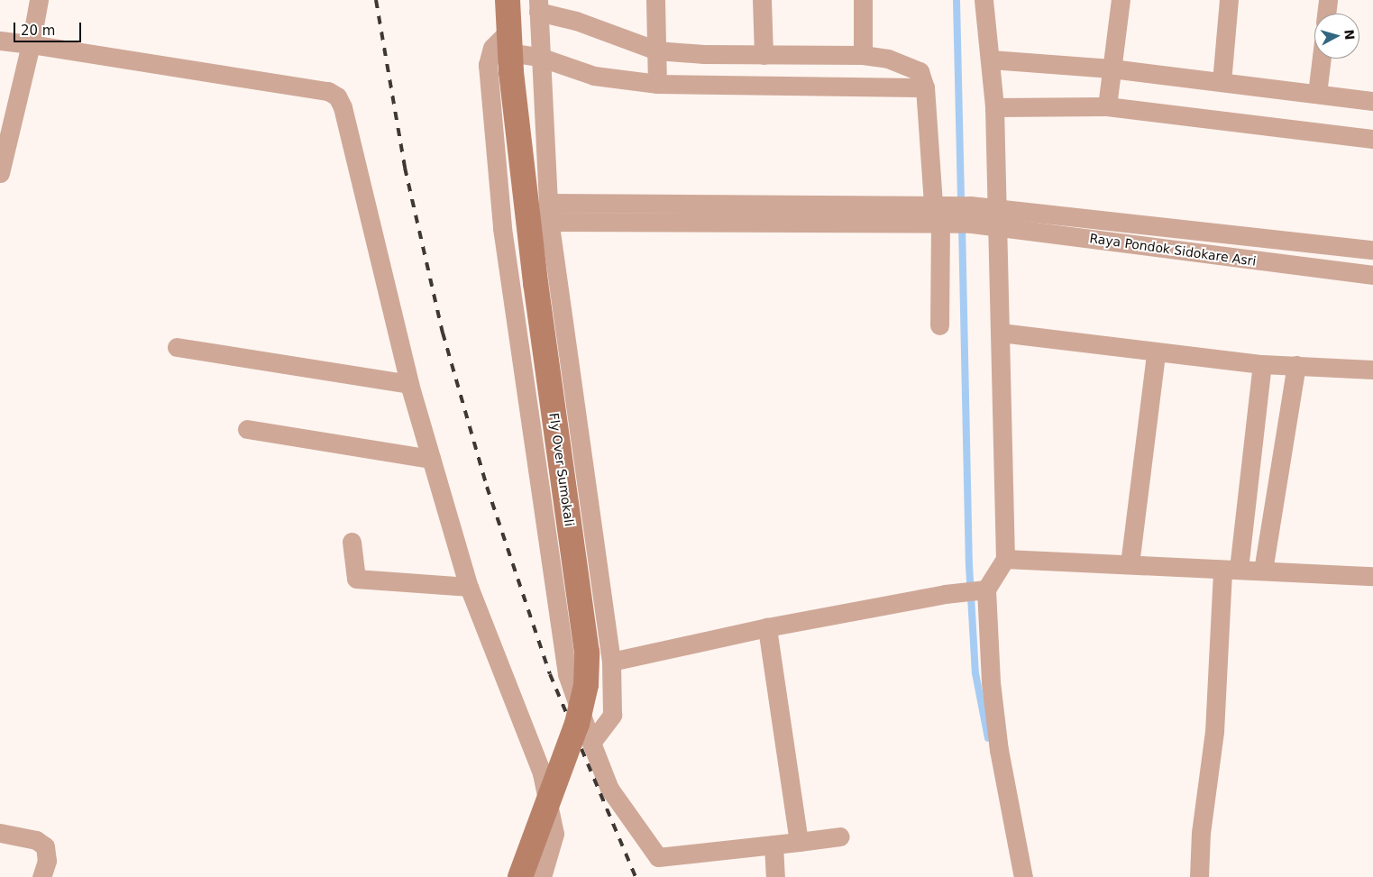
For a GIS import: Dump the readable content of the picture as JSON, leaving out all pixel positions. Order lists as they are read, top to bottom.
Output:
{
  "streets": {
    "main road": ["Fly Over Sumokali"],
    "street": ["Raya Pondok Sidokare Asri"]
  },
  "scale_bar": "20 m",
  "north": "right"
}
